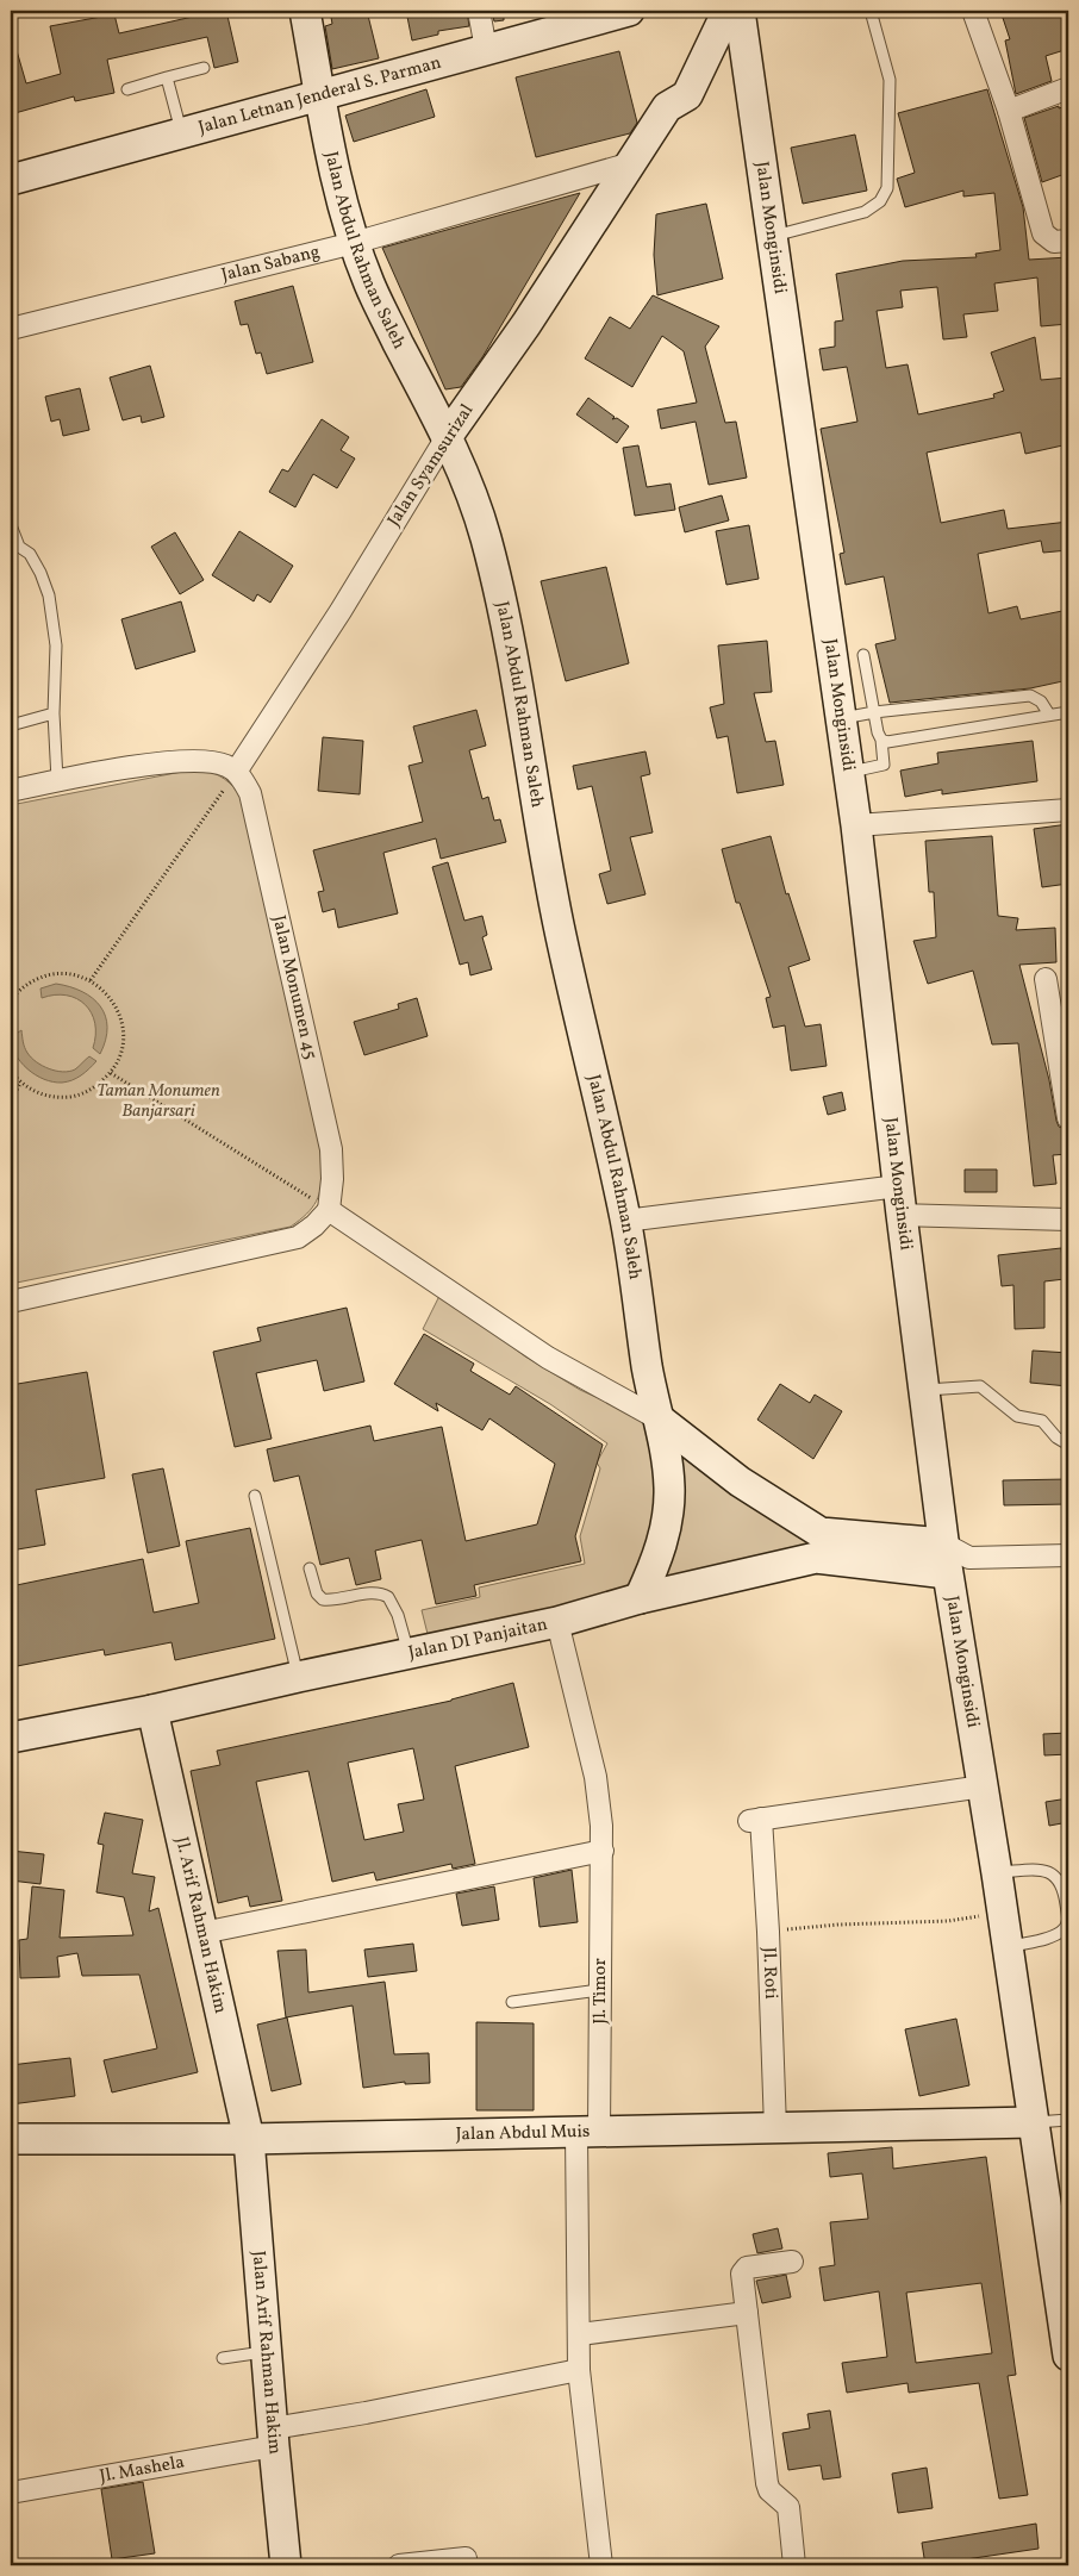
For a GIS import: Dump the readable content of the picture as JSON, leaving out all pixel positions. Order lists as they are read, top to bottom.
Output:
{
  "streets": {
    "main road": [
      "Jalan Letnan Jenderal S. Parman",
      "Jalan Monginsidi",
      "Jalan Abdul Rahman Saleh",
      "Jalan Syamsurizal",
      "Jalan DI Panjaitan",
      "Jl. Arif Rahman Hakim",
      "Jalan Abdul Muis",
      "Jalan Arif Rahman Hakim"
    ],
    "street": [
      "Jalan Sabang",
      "Jalan Monumen 45",
      "Jl. Roti",
      "Jl. Timor",
      "Jl. Mashela"
    ]
  },
  "crossings": [
    ["Jalan Letnan Jenderal S. Parman", "Jalan Abdul Rahman Saleh"],
    ["Jalan Monginsidi", "Jalan DI Panjaitan"],
    ["Jalan Monginsidi", "Jl. Roti"],
    ["Jalan Monginsidi", "Jalan Abdul Muis"],
    ["Jalan Abdul Rahman Saleh", "Jalan Sabang"],
    ["Jalan Abdul Rahman Saleh", "Jalan Syamsurizal"],
    ["Jalan Abdul Rahman Saleh", "Jalan DI Panjaitan"],
    ["Jalan Sabang", "Jalan Syamsurizal"],
    ["Jalan Syamsurizal", "Jalan Monumen 45"],
    ["Jalan DI Panjaitan", "Jl. Arif Rahman Hakim"],
    ["Jalan DI Panjaitan", "Jl. Timor"],
    ["Jl. Arif Rahman Hakim", "Jalan Abdul Muis"],
    ["Jl. Arif Rahman Hakim", "Jalan Arif Rahman Hakim"],
    ["Jl. Roti", "Jalan Abdul Muis"],
    ["Jl. Timor", "Jalan Abdul Muis"],
    ["Jl. Timor", "Jl. Mashela"],
    ["Jalan Abdul Muis", "Jalan Arif Rahman Hakim"],
    ["Jalan Arif Rahman Hakim", "Jl. Mashela"]
  ],
  "parks": ["Taman Monumen Banjarsari"]
}
